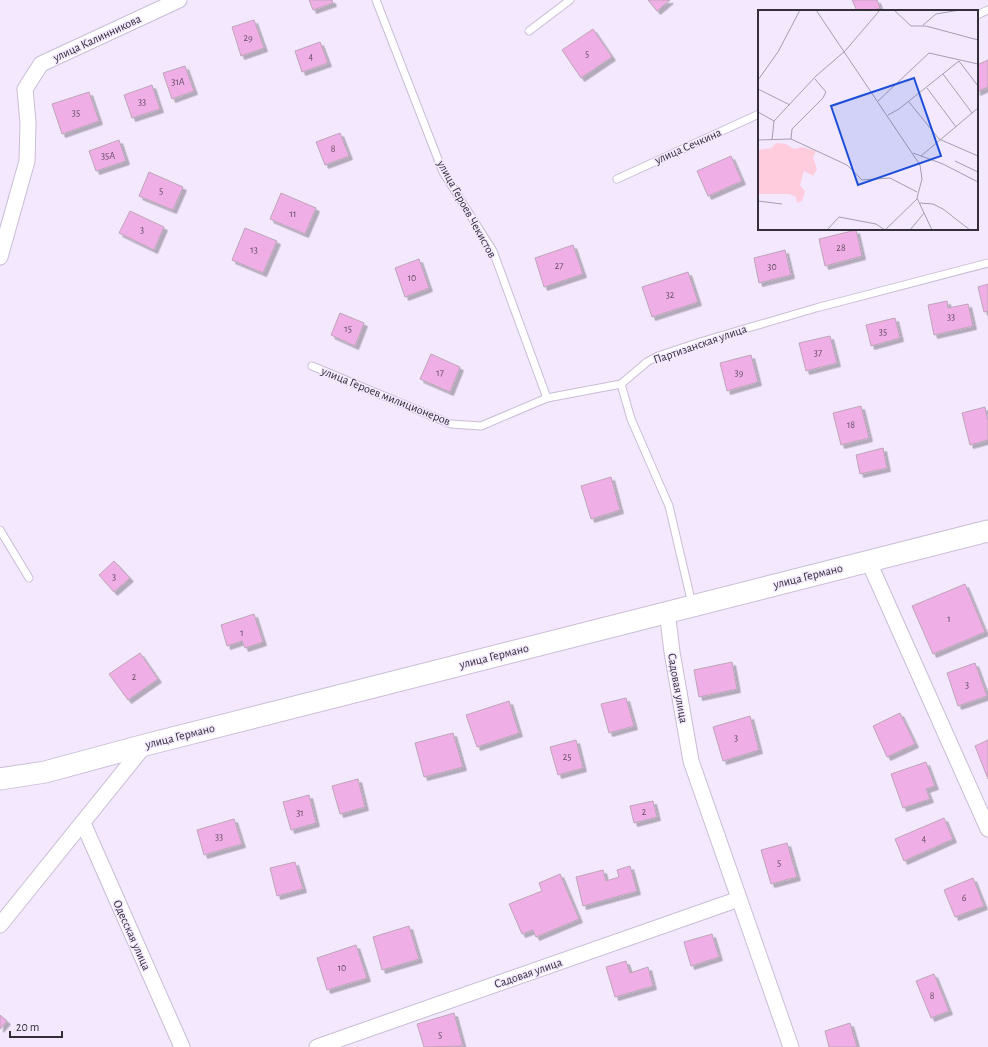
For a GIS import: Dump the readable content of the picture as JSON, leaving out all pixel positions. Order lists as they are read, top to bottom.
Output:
{
  "streets": {
    "main road": ["улица Германо"],
    "street": ["улица Калинникова", "Садовая улица", "Одесская улица"],
    "lane": [
      "улица Сечкина",
      "улица Героев Чекистов",
      "Партизанская улица",
      "улица Героев милиционеров"
    ]
  },
  "crossings": [
    ["улица Героев Чекистов", "улица Героев милиционеров"],
    ["Партизанская улица", "улица Героев милиционеров"],
    ["улица Германо", "Садовая улица"]
  ],
  "house_numbers": [
    "29",
    "5",
    "4",
    "31А",
    "33",
    "35",
    "8",
    "35А",
    "5",
    "11",
    "3",
    "28",
    "13",
    "27",
    "30",
    "10",
    "32",
    "33",
    "15",
    "35",
    "37",
    "17",
    "39",
    "18",
    "3",
    "1",
    "1",
    "2",
    "3",
    "3",
    "25",
    "2",
    "31",
    "33",
    "4",
    "5",
    "6",
    "10",
    "8",
    "5"
  ],
  "scale_bar": "20 m"
}
